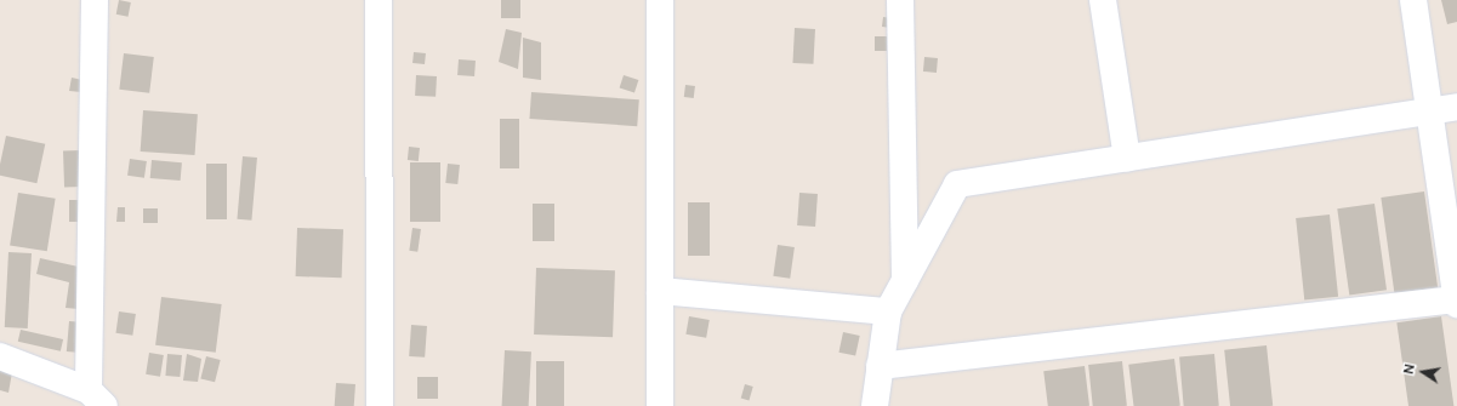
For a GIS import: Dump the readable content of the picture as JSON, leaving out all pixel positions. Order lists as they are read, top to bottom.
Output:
{
  "north": "left"
}
